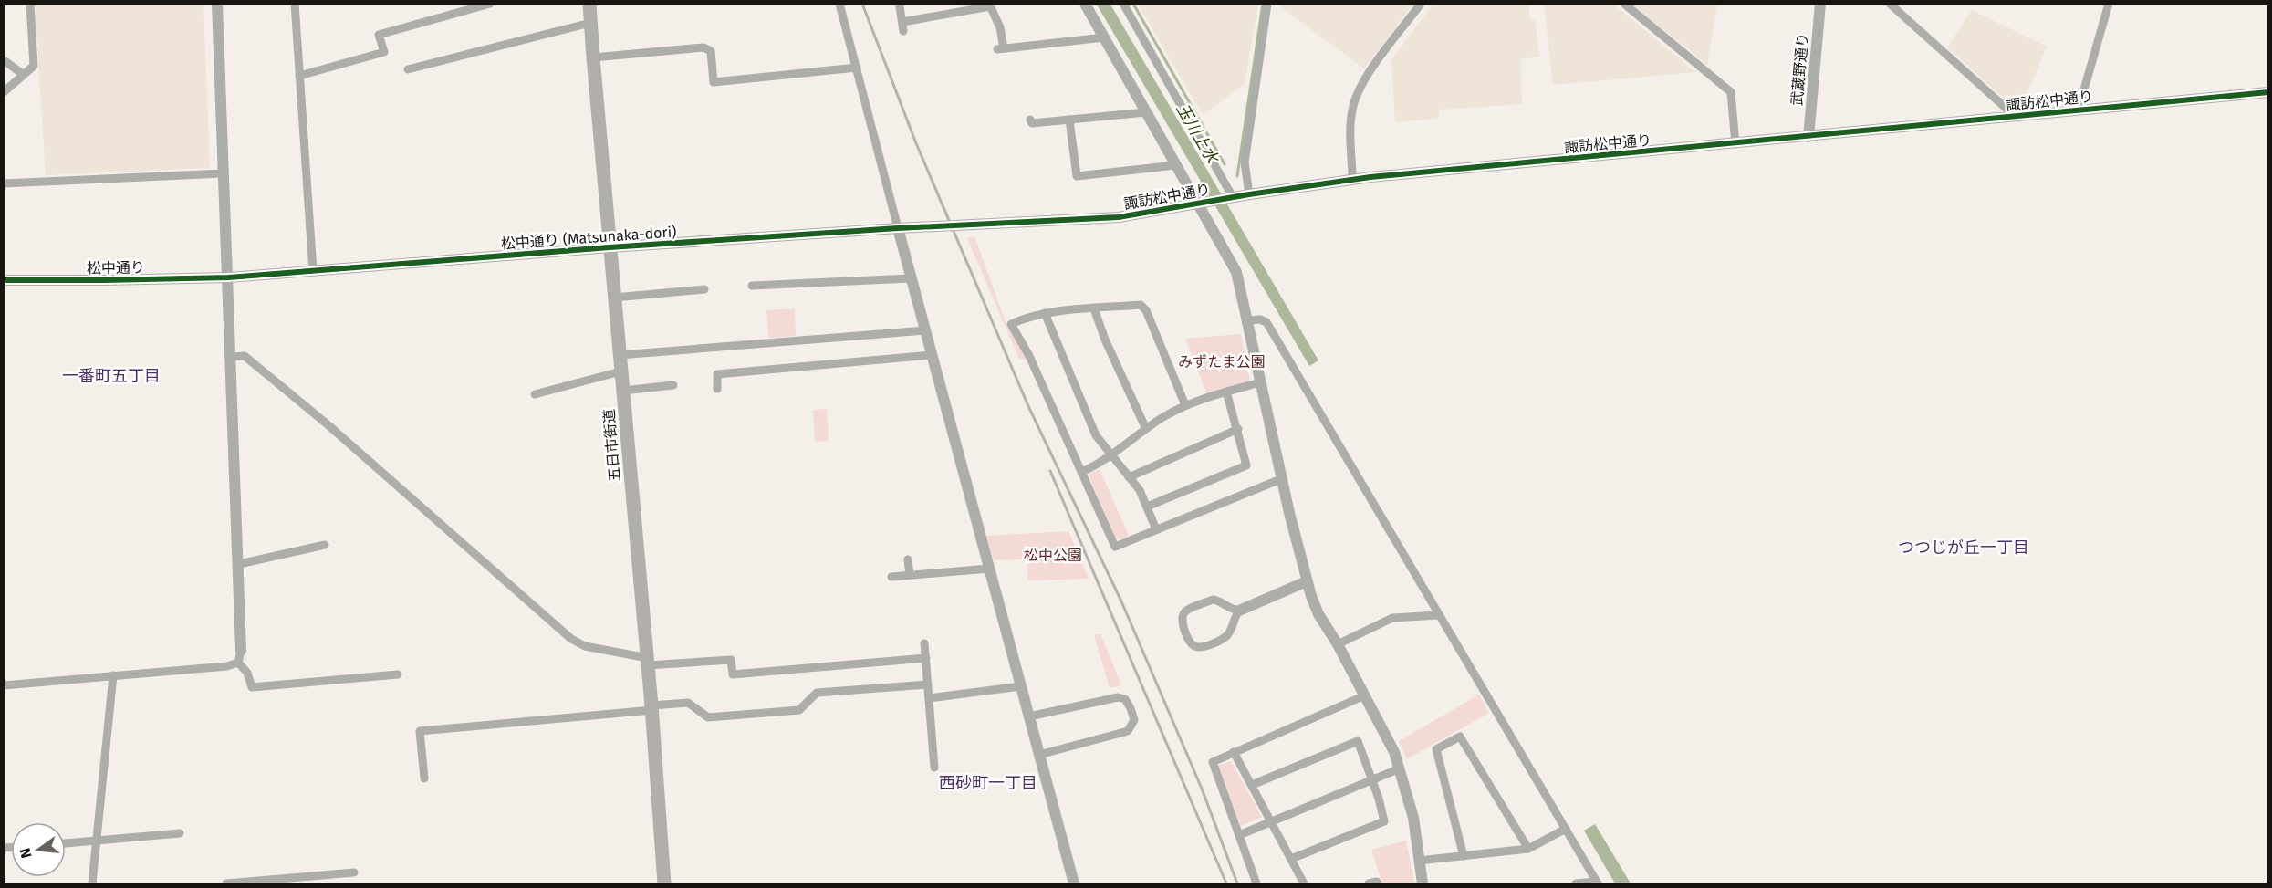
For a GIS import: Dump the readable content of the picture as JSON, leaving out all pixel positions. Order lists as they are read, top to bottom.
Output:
{
  "streets": {
    "main road": ["五日市街道"],
    "street": [
      "武蔵野通り",
      "諏訪松中通り",
      "松中通り (Matsunaka-dori)",
      "松中通り"
    ]
  },
  "crossings": [
    ["武蔵野通り", "諏訪松中通り"],
    ["諏訪松中通り", "松中通り (Matsunaka-dori)"],
    ["松中通り (Matsunaka-dori)", "松中通り"],
    ["松中通り (Matsunaka-dori)", "五日市街道"]
  ],
  "districts": ["一番町五丁目", "つつじが丘一丁目", "西砂町一丁目"],
  "water": ["玉川上水"],
  "parks": ["みずたま公園", "松中公園"],
  "north": "left"
}
